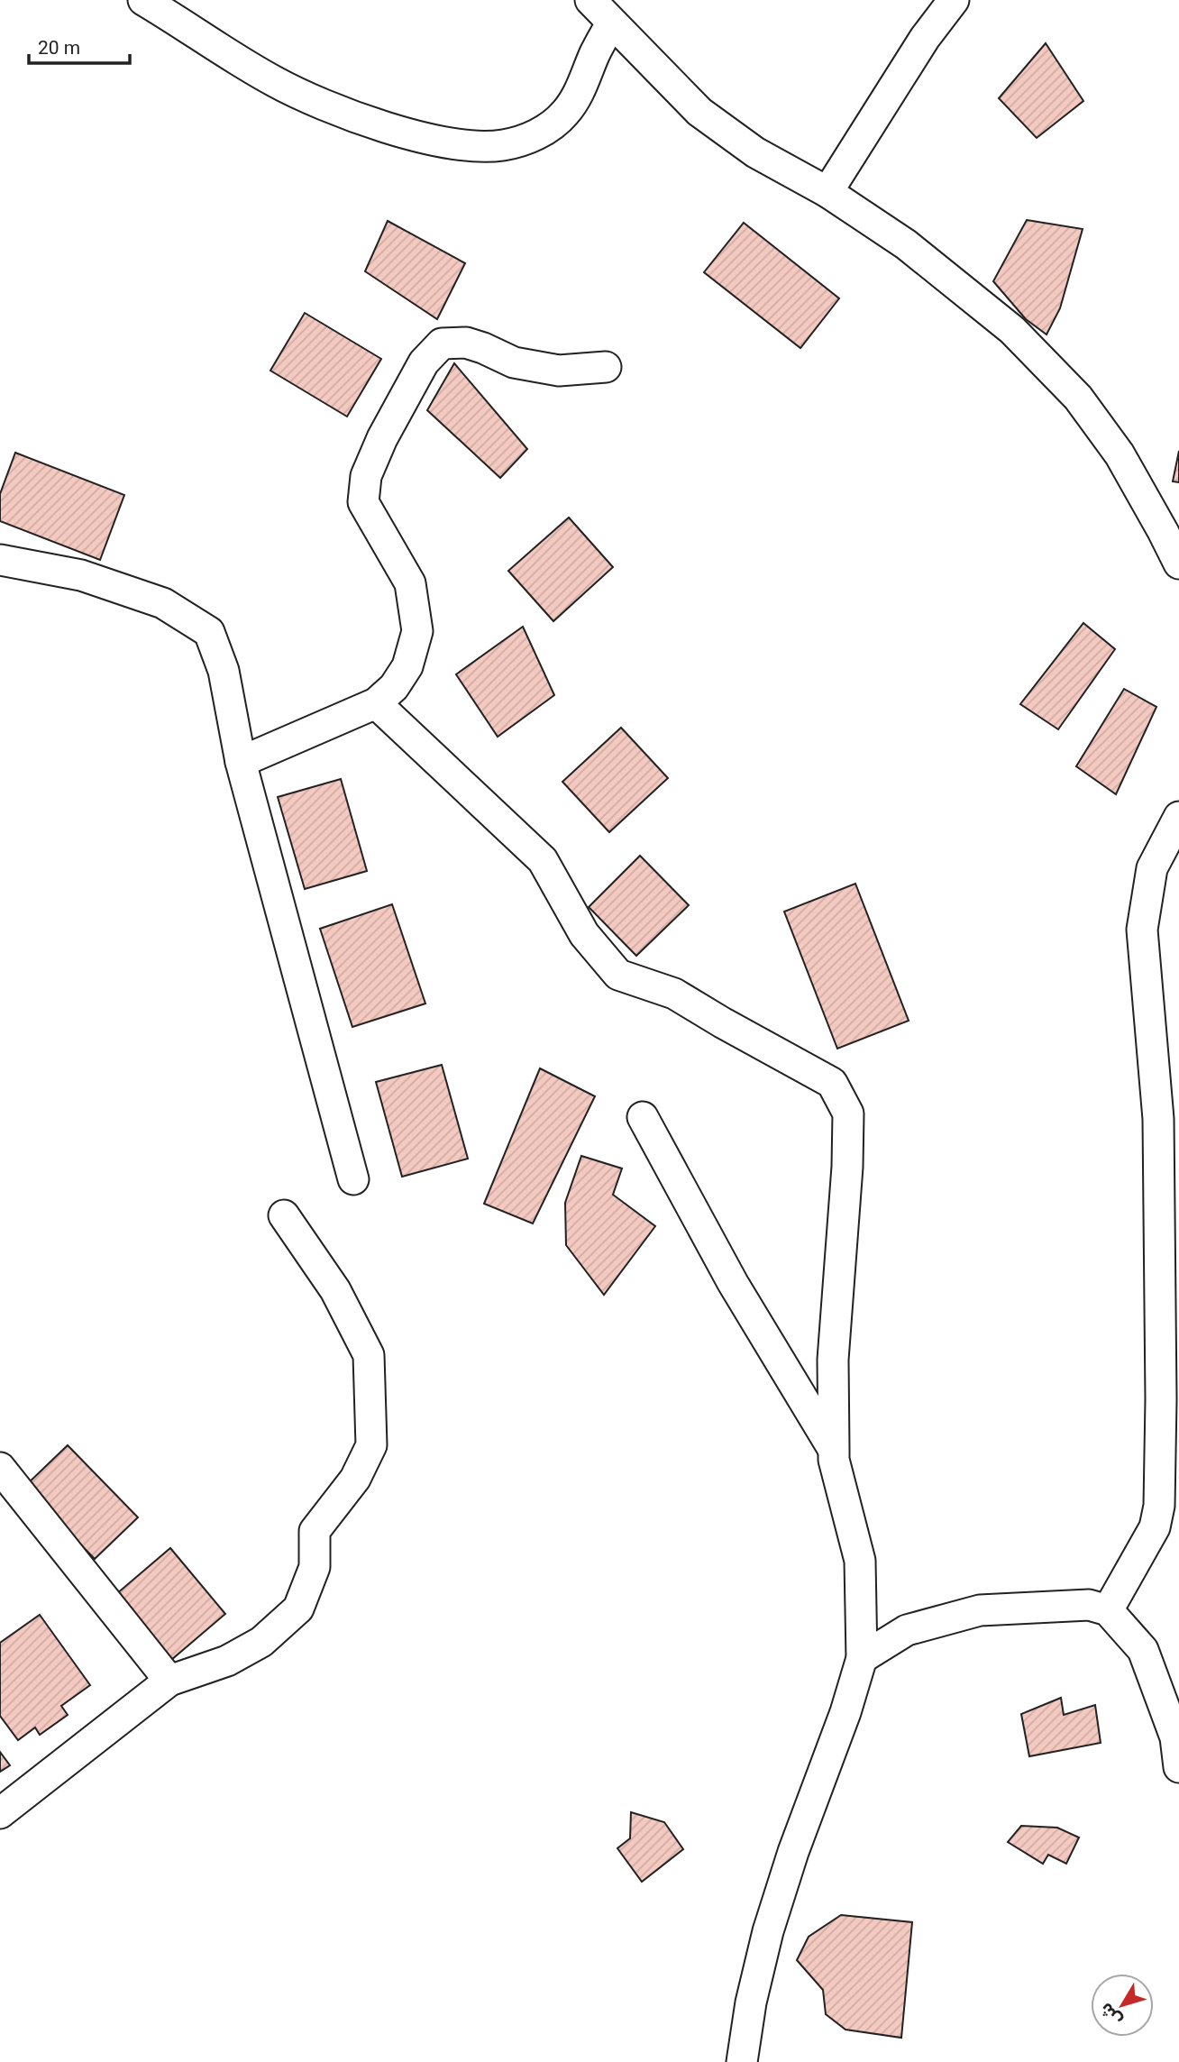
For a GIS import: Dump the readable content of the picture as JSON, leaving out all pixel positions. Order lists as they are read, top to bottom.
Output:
{
  "scale_bar": "20 m",
  "north": "bottom left"
}
